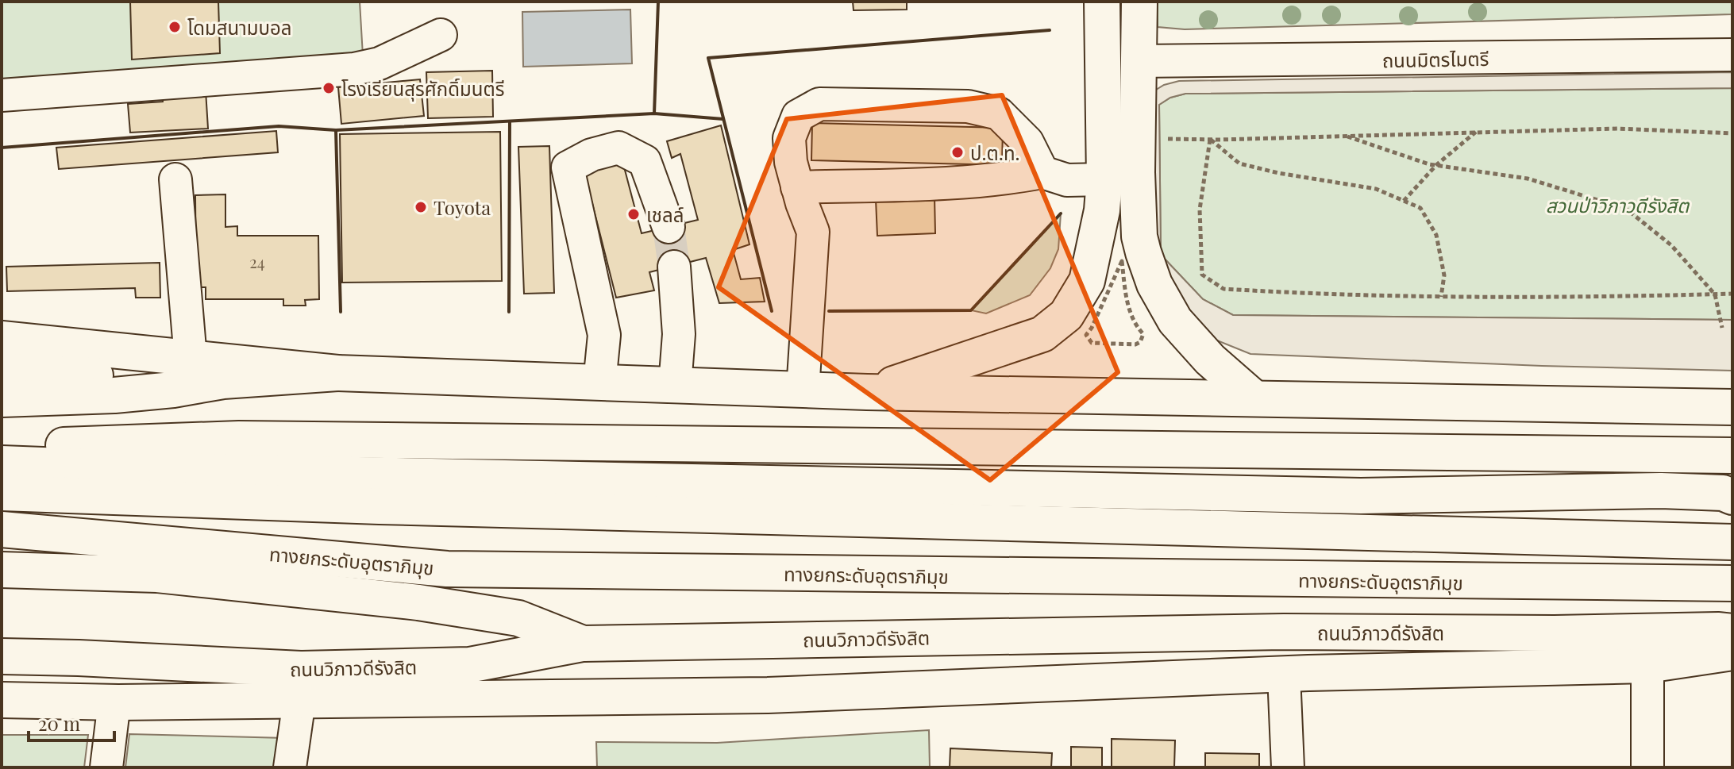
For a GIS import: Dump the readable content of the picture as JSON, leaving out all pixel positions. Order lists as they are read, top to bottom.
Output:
{
  "streets": {
    "main road": ["ทางยกระดับอุตราภิมุข", "ถนนวิภาวดีรังสิต"],
    "street": ["ถนนมิตรไมตรี"]
  },
  "parks": ["สวนป่าวิภาวดีรังสิต"],
  "places": [
    "โดมสนามบอล",
    "โรงเรียนสุรศักดิ์มนตรี",
    "ป.ต.ท.",
    "Toyota",
    "เชลล์"
  ],
  "house_numbers": ["24"],
  "scale_bar": "20 m"
}
